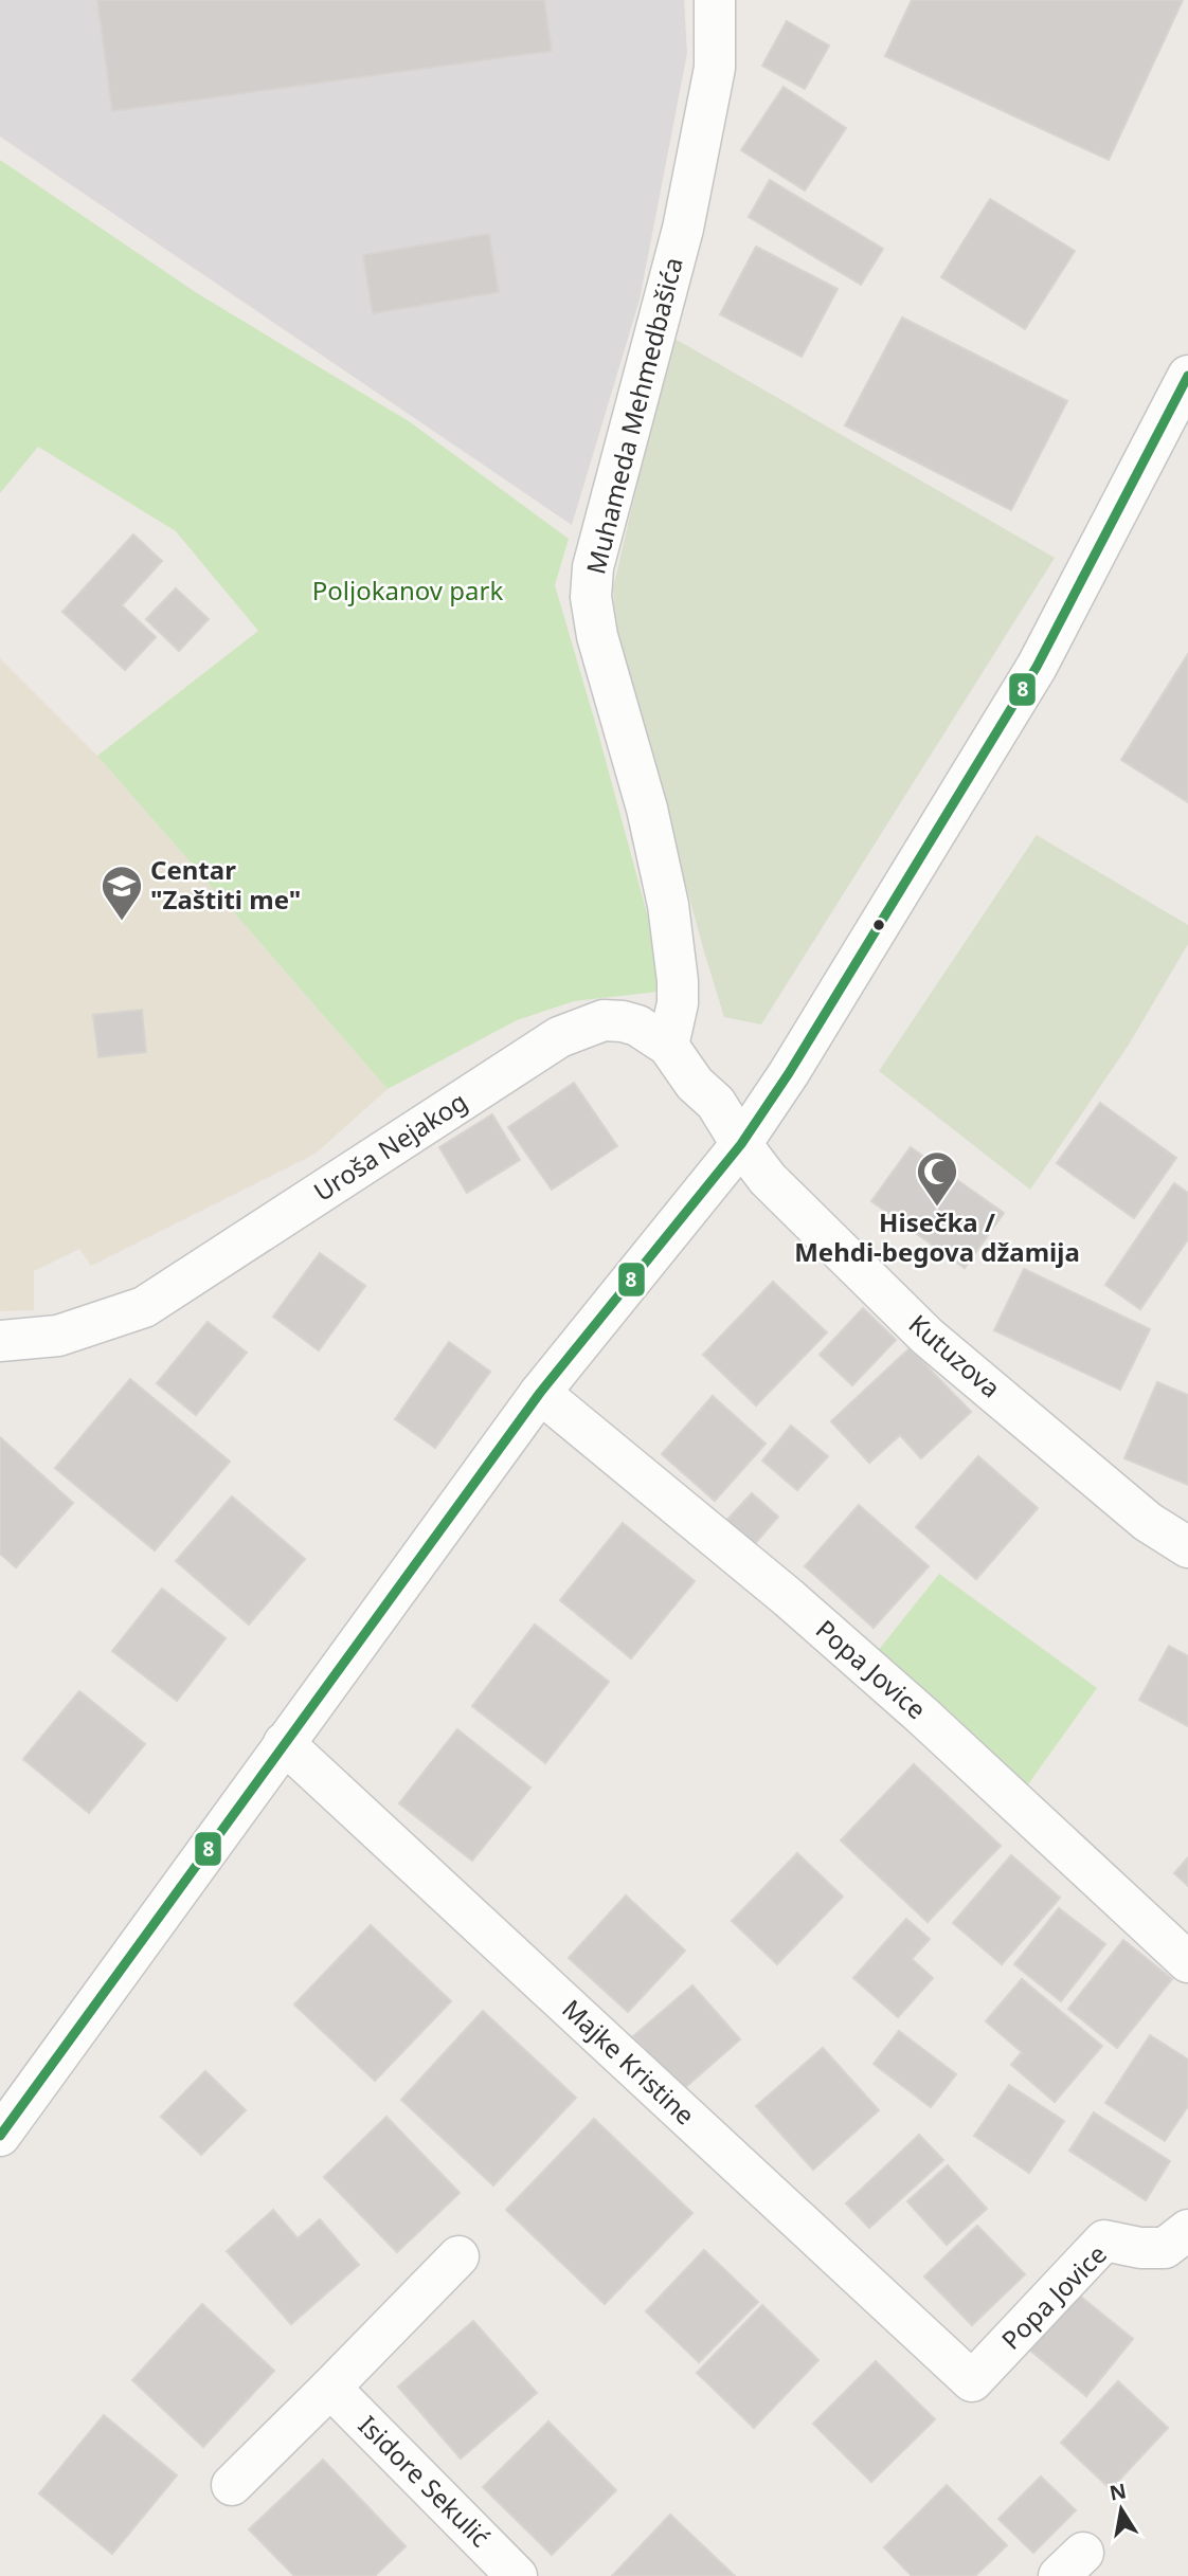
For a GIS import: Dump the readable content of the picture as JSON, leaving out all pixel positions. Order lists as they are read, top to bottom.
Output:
{
  "streets": {
    "street": [
      "Muhameda Mehmedbašića",
      "Uroša Nejakog",
      "Kutuzova",
      "Popa Jovice",
      "Majke Kristine",
      "Isidore Sekulić"
    ]
  },
  "crossings": [
    ["Muhameda Mehmedbašića", "Uroša Nejakog"],
    ["Uroša Nejakog", "Kutuzova"],
    ["Popa Jovice", "Majke Kristine"]
  ],
  "parks": ["Poljokanov park"],
  "places": {
    "school or university": ["Centar \"Zaštiti me\""],
    "mosque": ["Hisečka / Mehdi-begova džamija"]
  },
  "lines": ["transit line 8"],
  "north": "top"
}
